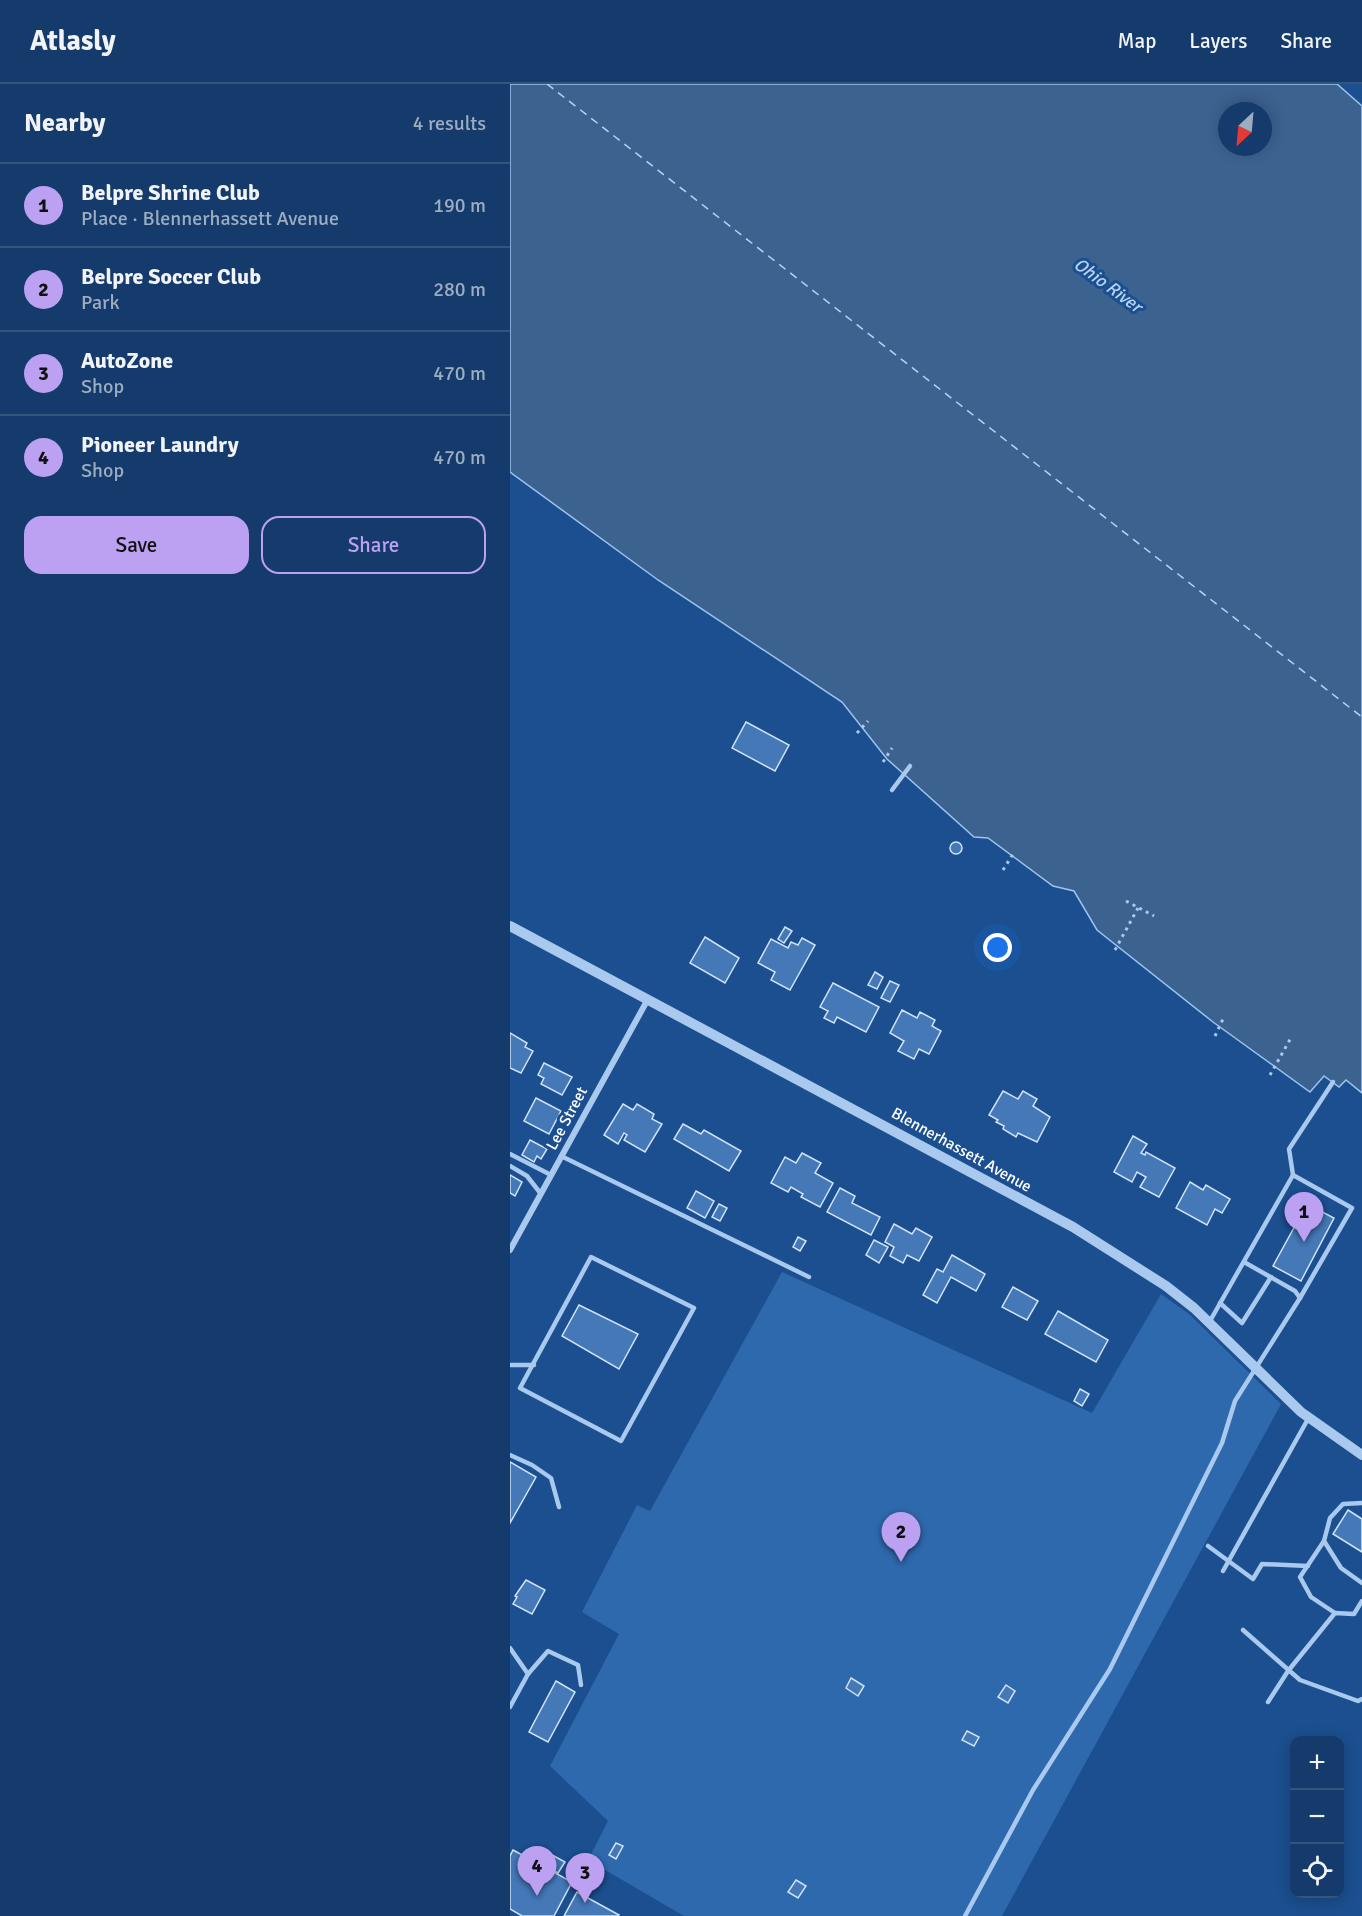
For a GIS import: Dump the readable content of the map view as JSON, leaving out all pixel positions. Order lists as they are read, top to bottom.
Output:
{
  "streets": {
    "street": ["Lee Street", "Blennerhassett Avenue"]
  },
  "crossings": [
    ["Lee Street", "Blennerhassett Avenue"]
  ],
  "water": ["Ohio River"],
  "north": "bottom left",
  "page": {
    "header": "Atlasly",
    "nav": ["Map", "Layers", "Share"],
    "heading": ["Nearby", "4 results"],
    "list": [
      {
        "mark": "1",
        "name": "Belpre Shrine Club",
        "note": "Place · Blennerhassett Avenue",
        "value": "190 m"
      },
      {
        "mark": "2",
        "name": "Belpre Soccer Club",
        "note": "Park",
        "value": "280 m"
      },
      {
        "mark": "3",
        "name": "AutoZone",
        "note": "Shop",
        "value": "470 m"
      },
      {
        "mark": "4",
        "name": "Pioneer Laundry",
        "note": "Shop",
        "value": "470 m"
      }
    ],
    "buttons": ["Save", "Share"],
    "pins": [
      "1",
      "2",
      "4",
      "3"
    ],
    "map_buttons": ["+", "−"]
  }
}
